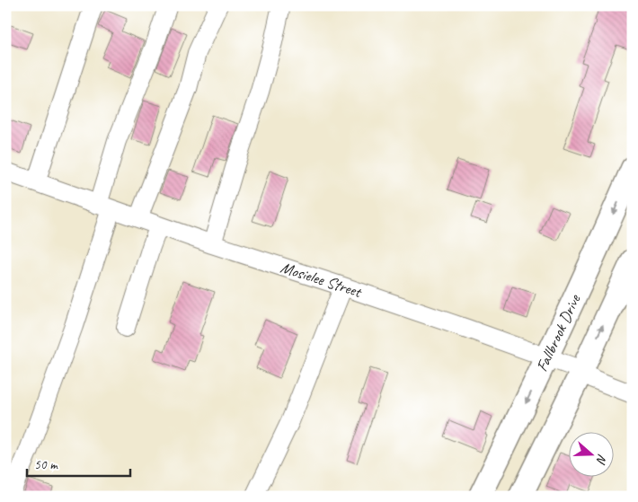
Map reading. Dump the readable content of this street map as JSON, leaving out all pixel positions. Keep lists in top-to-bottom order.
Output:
{
  "streets": {
    "main road": ["Fallbrook Drive"],
    "street": ["Mosielee Street"]
  },
  "crossings": [
    ["Mosielee Street", "Fallbrook Drive"]
  ],
  "scale_bar": "50 m",
  "north": "right"
}
